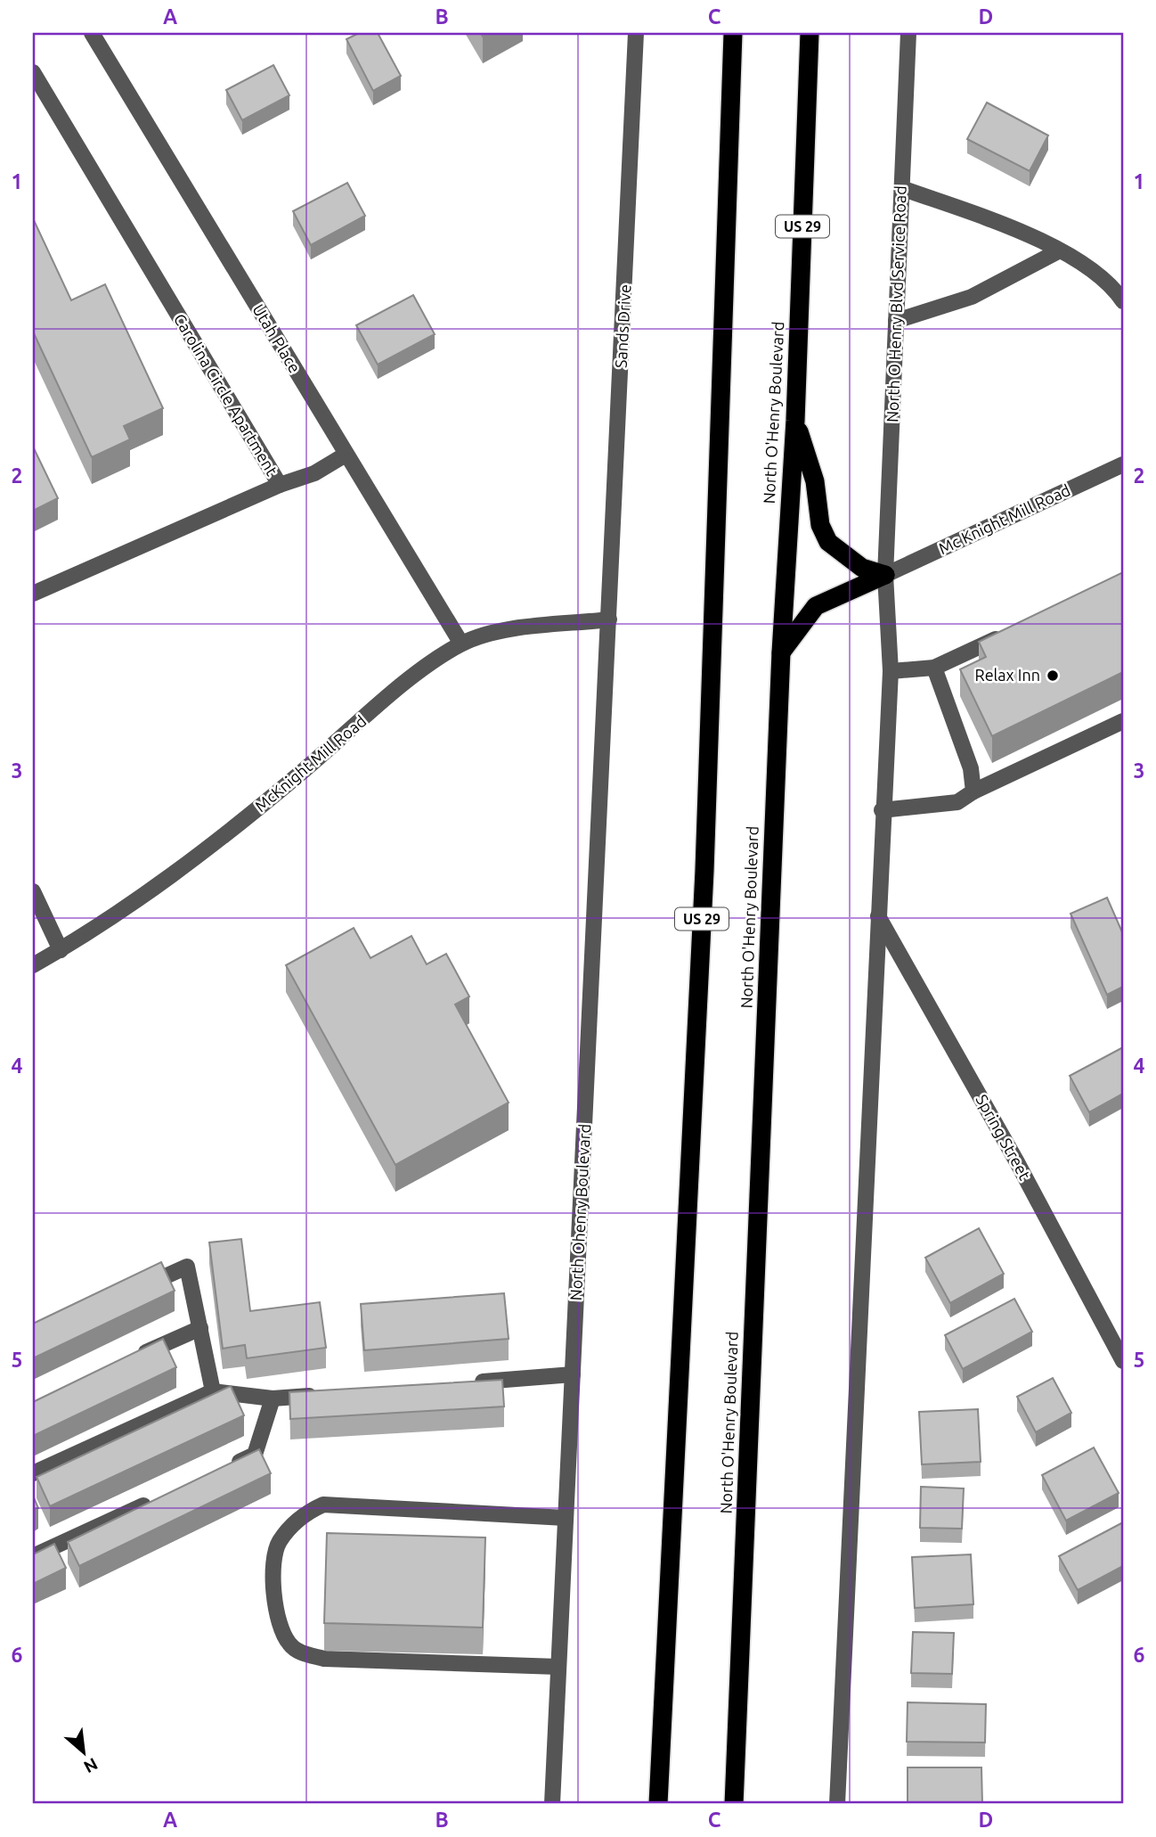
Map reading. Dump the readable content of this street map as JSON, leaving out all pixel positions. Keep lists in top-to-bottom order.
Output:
{
  "streets": {
    "highway": ["US 29", "North O'Henry Boulevard"],
    "street": [
      "North O Henry Blvd Service Road",
      "Sands Drive",
      "Utah Place",
      "Carolina Circle Apartment",
      "Mc Knight Mill Road",
      "McKnight Mill Road",
      "Spring Street",
      "North Ohenry Boulevard"
    ]
  },
  "crossings": [
    ["North O Henry Blvd Service Road", "Mc Knight Mill Road"],
    ["Sands Drive", "McKnight Mill Road"],
    ["Sands Drive", "North Ohenry Boulevard"],
    ["Utah Place", "McKnight Mill Road"],
    ["McKnight Mill Road", "North Ohenry Boulevard"]
  ],
  "places": ["Relax Inn"],
  "north": "bottom right",
  "grid": {
    "columns": [
      "A",
      "B",
      "C",
      "D"
    ],
    "rows": [
      "1",
      "2",
      "3",
      "4",
      "5",
      "6"
    ]
  }
}
